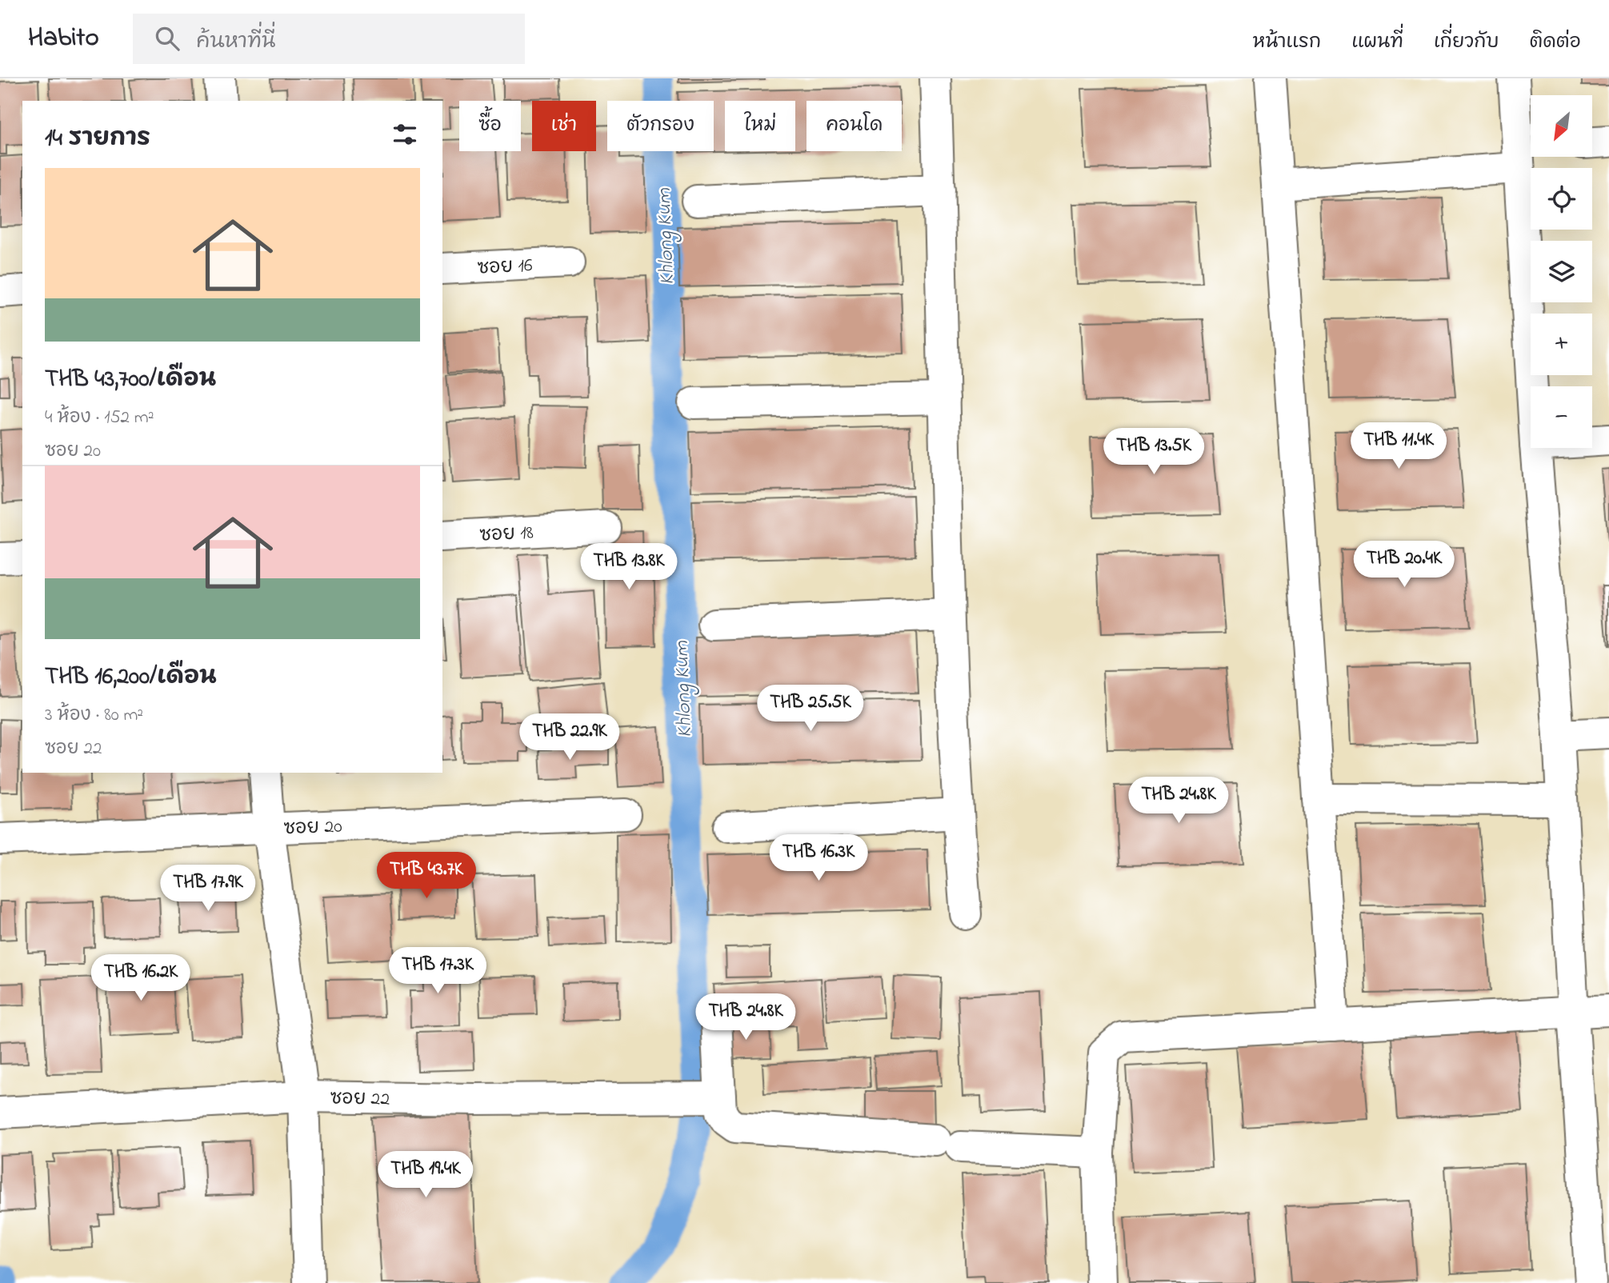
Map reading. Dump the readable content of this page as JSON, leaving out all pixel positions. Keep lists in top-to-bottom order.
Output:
{
  "streets": {
    "street": [
      "ซอย 16",
      "ซอย 18",
      "ซอย 20",
      "ซอย 22"
    ]
  },
  "water": ["Khlong Kum"],
  "north": "bottom left",
  "page": {
    "header": "Habito",
    "search": "ค้นหาที่นี่",
    "nav": [
      "หน้าแรก",
      "แผนที่",
      "เกี่ยวกับ",
      "ติดต่อ"
    ],
    "map_buttons": ["+", "−"],
    "chip": [
      "ซื้อ",
      "เช่า",
      "ตัวกรอง",
      "ใหม่",
      "คอนโด"
    ],
    "heading": "14 รายการ",
    "list": [
      {
        "name": "THB 43,700/เดือน",
        "note": "4 ห้อง · 152 m² · ซอย 20"
      },
      {
        "name": "THB 16,200/เดือน",
        "note": "3 ห้อง · 80 m² · ซอย 22"
      }
    ],
    "price": [
      "THB 11.4K",
      "THB 13.5K",
      "THB 20.4K",
      "THB 13.8K",
      "THB 25.5K",
      "THB 22.9K",
      "THB 24.8K",
      "THB 16.3K",
      "THB 43.7K",
      "THB 17.9K",
      "THB 17.3K",
      "THB 16.2K",
      "THB 24.8K",
      "THB 19.4K"
    ]
  }
}
